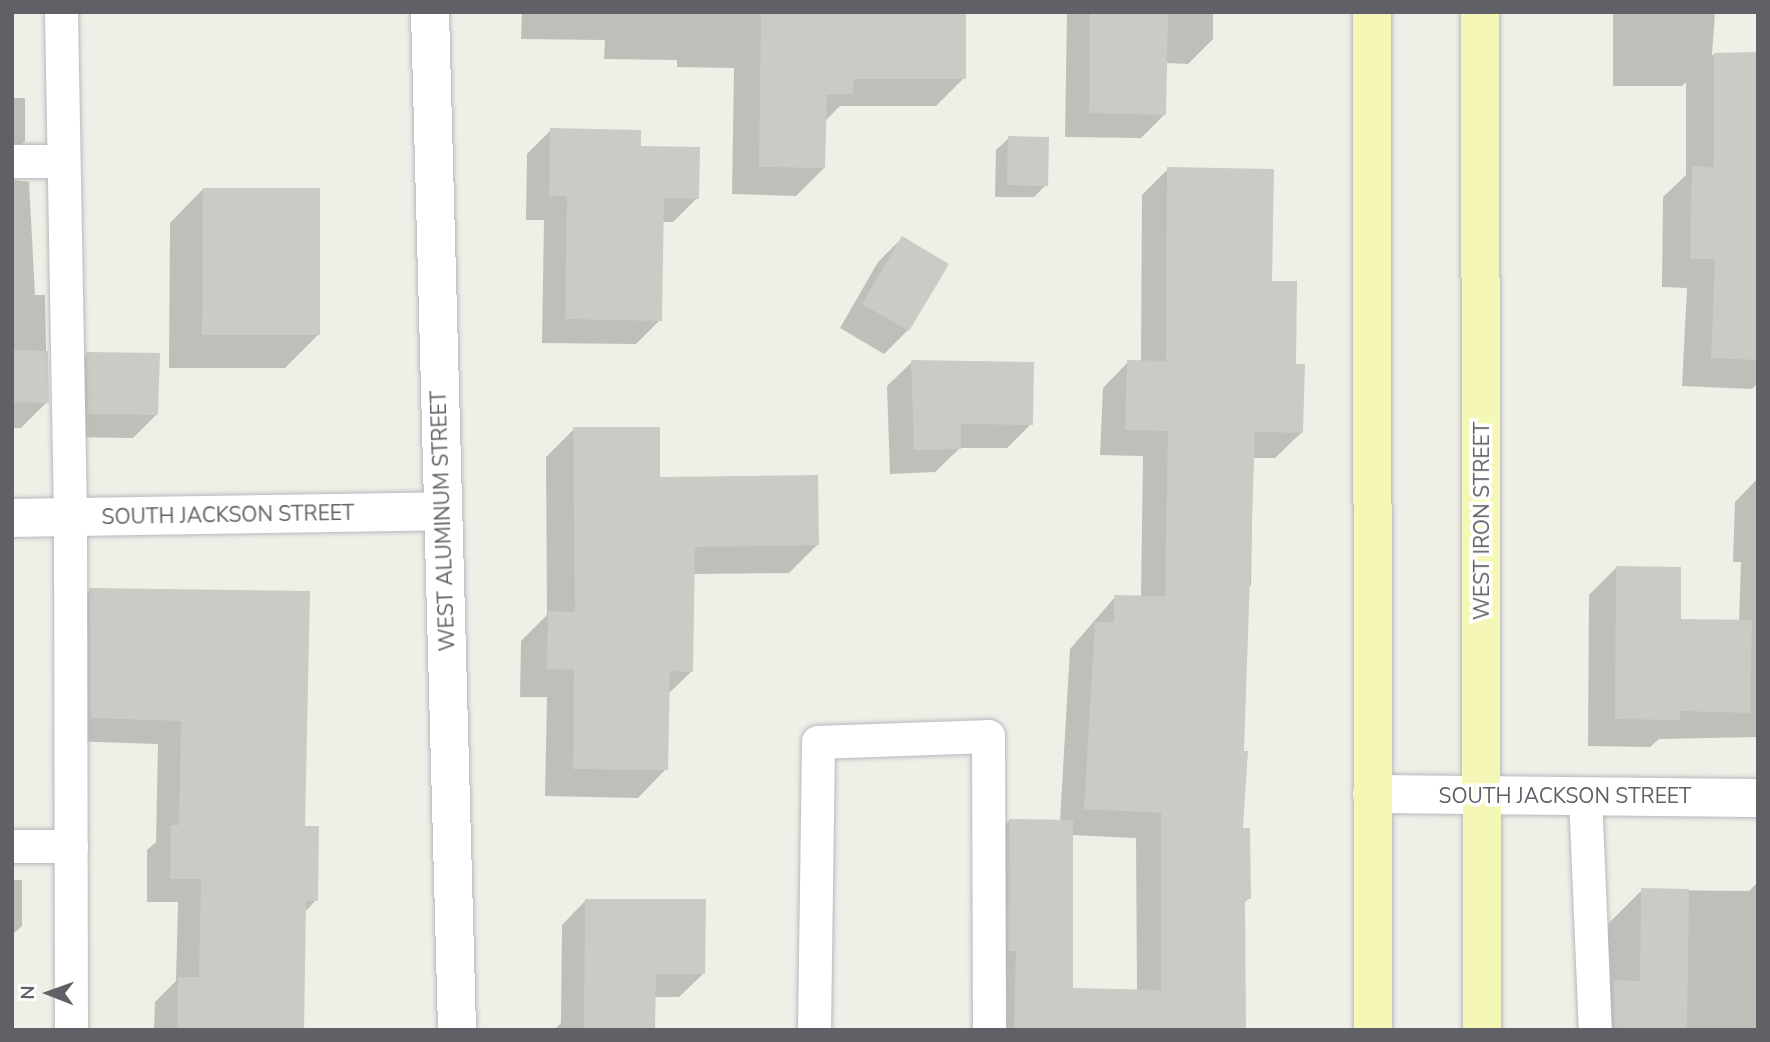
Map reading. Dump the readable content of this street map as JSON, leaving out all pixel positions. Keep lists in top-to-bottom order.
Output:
{
  "streets": {
    "main road": ["WEST IRON STREET"],
    "street": ["SOUTH JACKSON STREET", "WEST ALUMINUM STREET"]
  },
  "crossings": [
    ["SOUTH JACKSON STREET", "WEST ALUMINUM STREET"],
    ["SOUTH JACKSON STREET", "WEST IRON STREET"]
  ],
  "north": "left"
}
